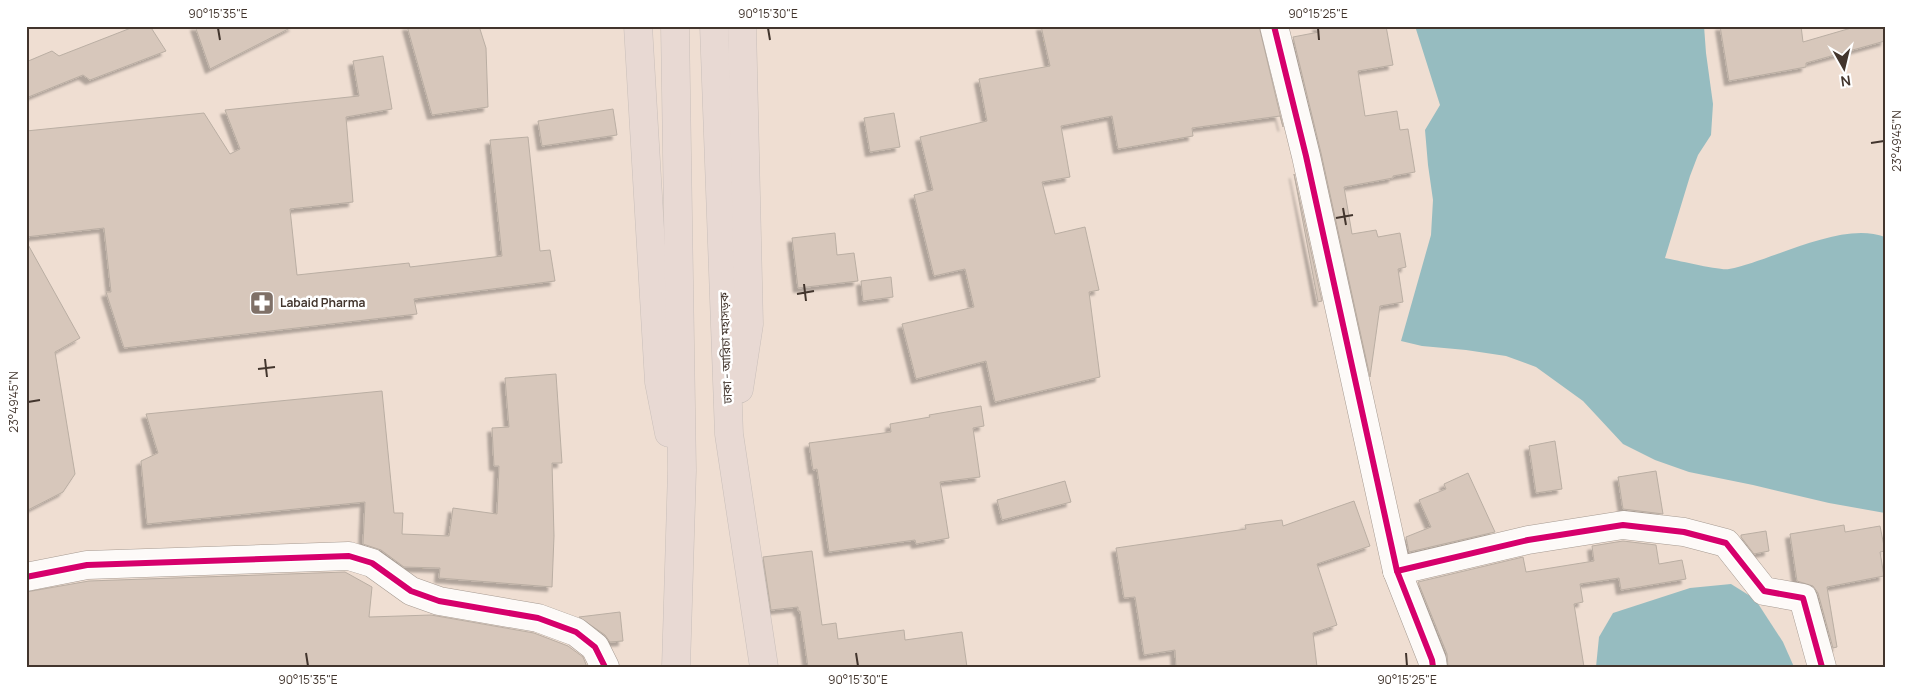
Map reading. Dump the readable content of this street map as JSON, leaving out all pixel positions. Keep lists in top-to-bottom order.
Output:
{
  "streets": {
    "highway": ["ঢাকা - আরিচা মহাসড়ক"]
  },
  "places": {
    "pharmacy": ["Labaid Pharma"]
  },
  "north": "bottom",
  "coordinates": [
    "90°15'35\"E",
    "90°15'30\"E",
    "90°15'25\"E",
    "23°49'45\"N"
  ]
}
